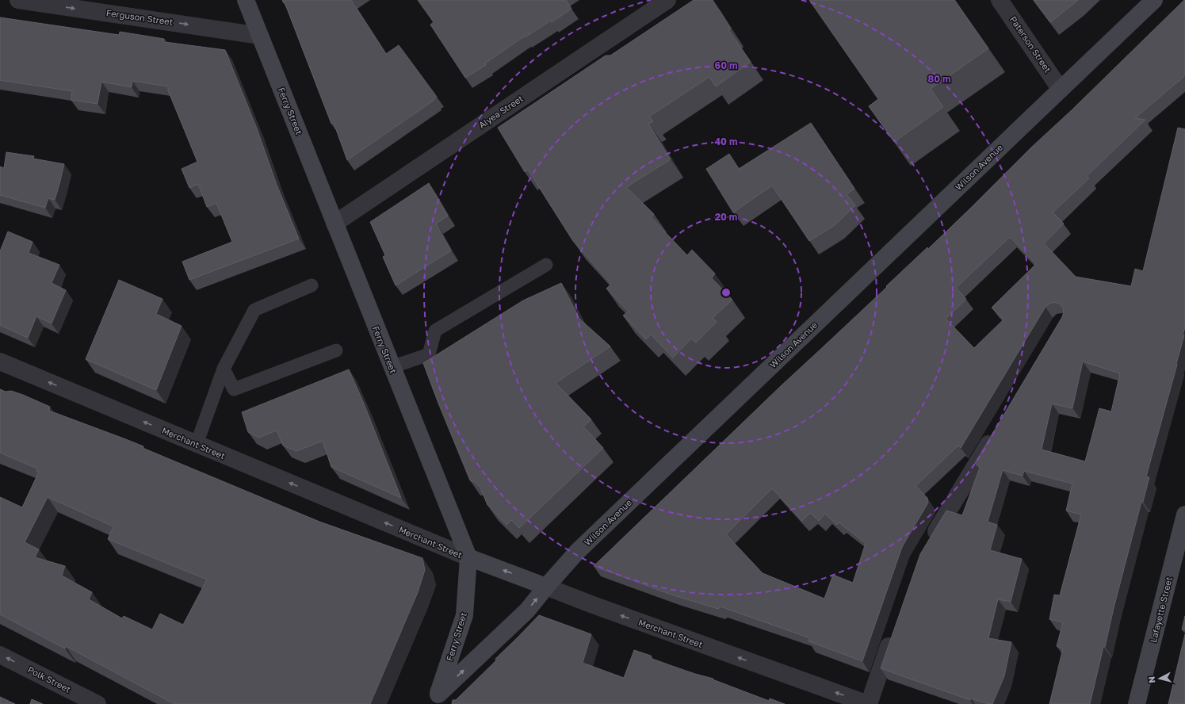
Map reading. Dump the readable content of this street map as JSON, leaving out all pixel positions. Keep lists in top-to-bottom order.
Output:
{
  "streets": {
    "main road": [
      "Ferry Street",
      "Wilson Avenue",
      "Merchant Street",
      "Lafayette Street"
    ],
    "street": [
      "Ferguson Street",
      "Paterson Street",
      "Alyea Street",
      "Polk Street"
    ]
  },
  "crossings": [
    ["Ferguson Street", "Ferry Street"],
    ["Paterson Street", "Wilson Avenue"],
    ["Ferry Street", "Alyea Street"],
    ["Ferry Street", "Wilson Avenue"],
    ["Ferry Street", "Merchant Street"],
    ["Wilson Avenue", "Merchant Street"]
  ],
  "one_way": ["Ferguson Street", "Merchant Street", "Polk Street"],
  "north": "left",
  "rings": [
    "60 m",
    "80 m",
    "40 m",
    "20 m"
  ]
}
